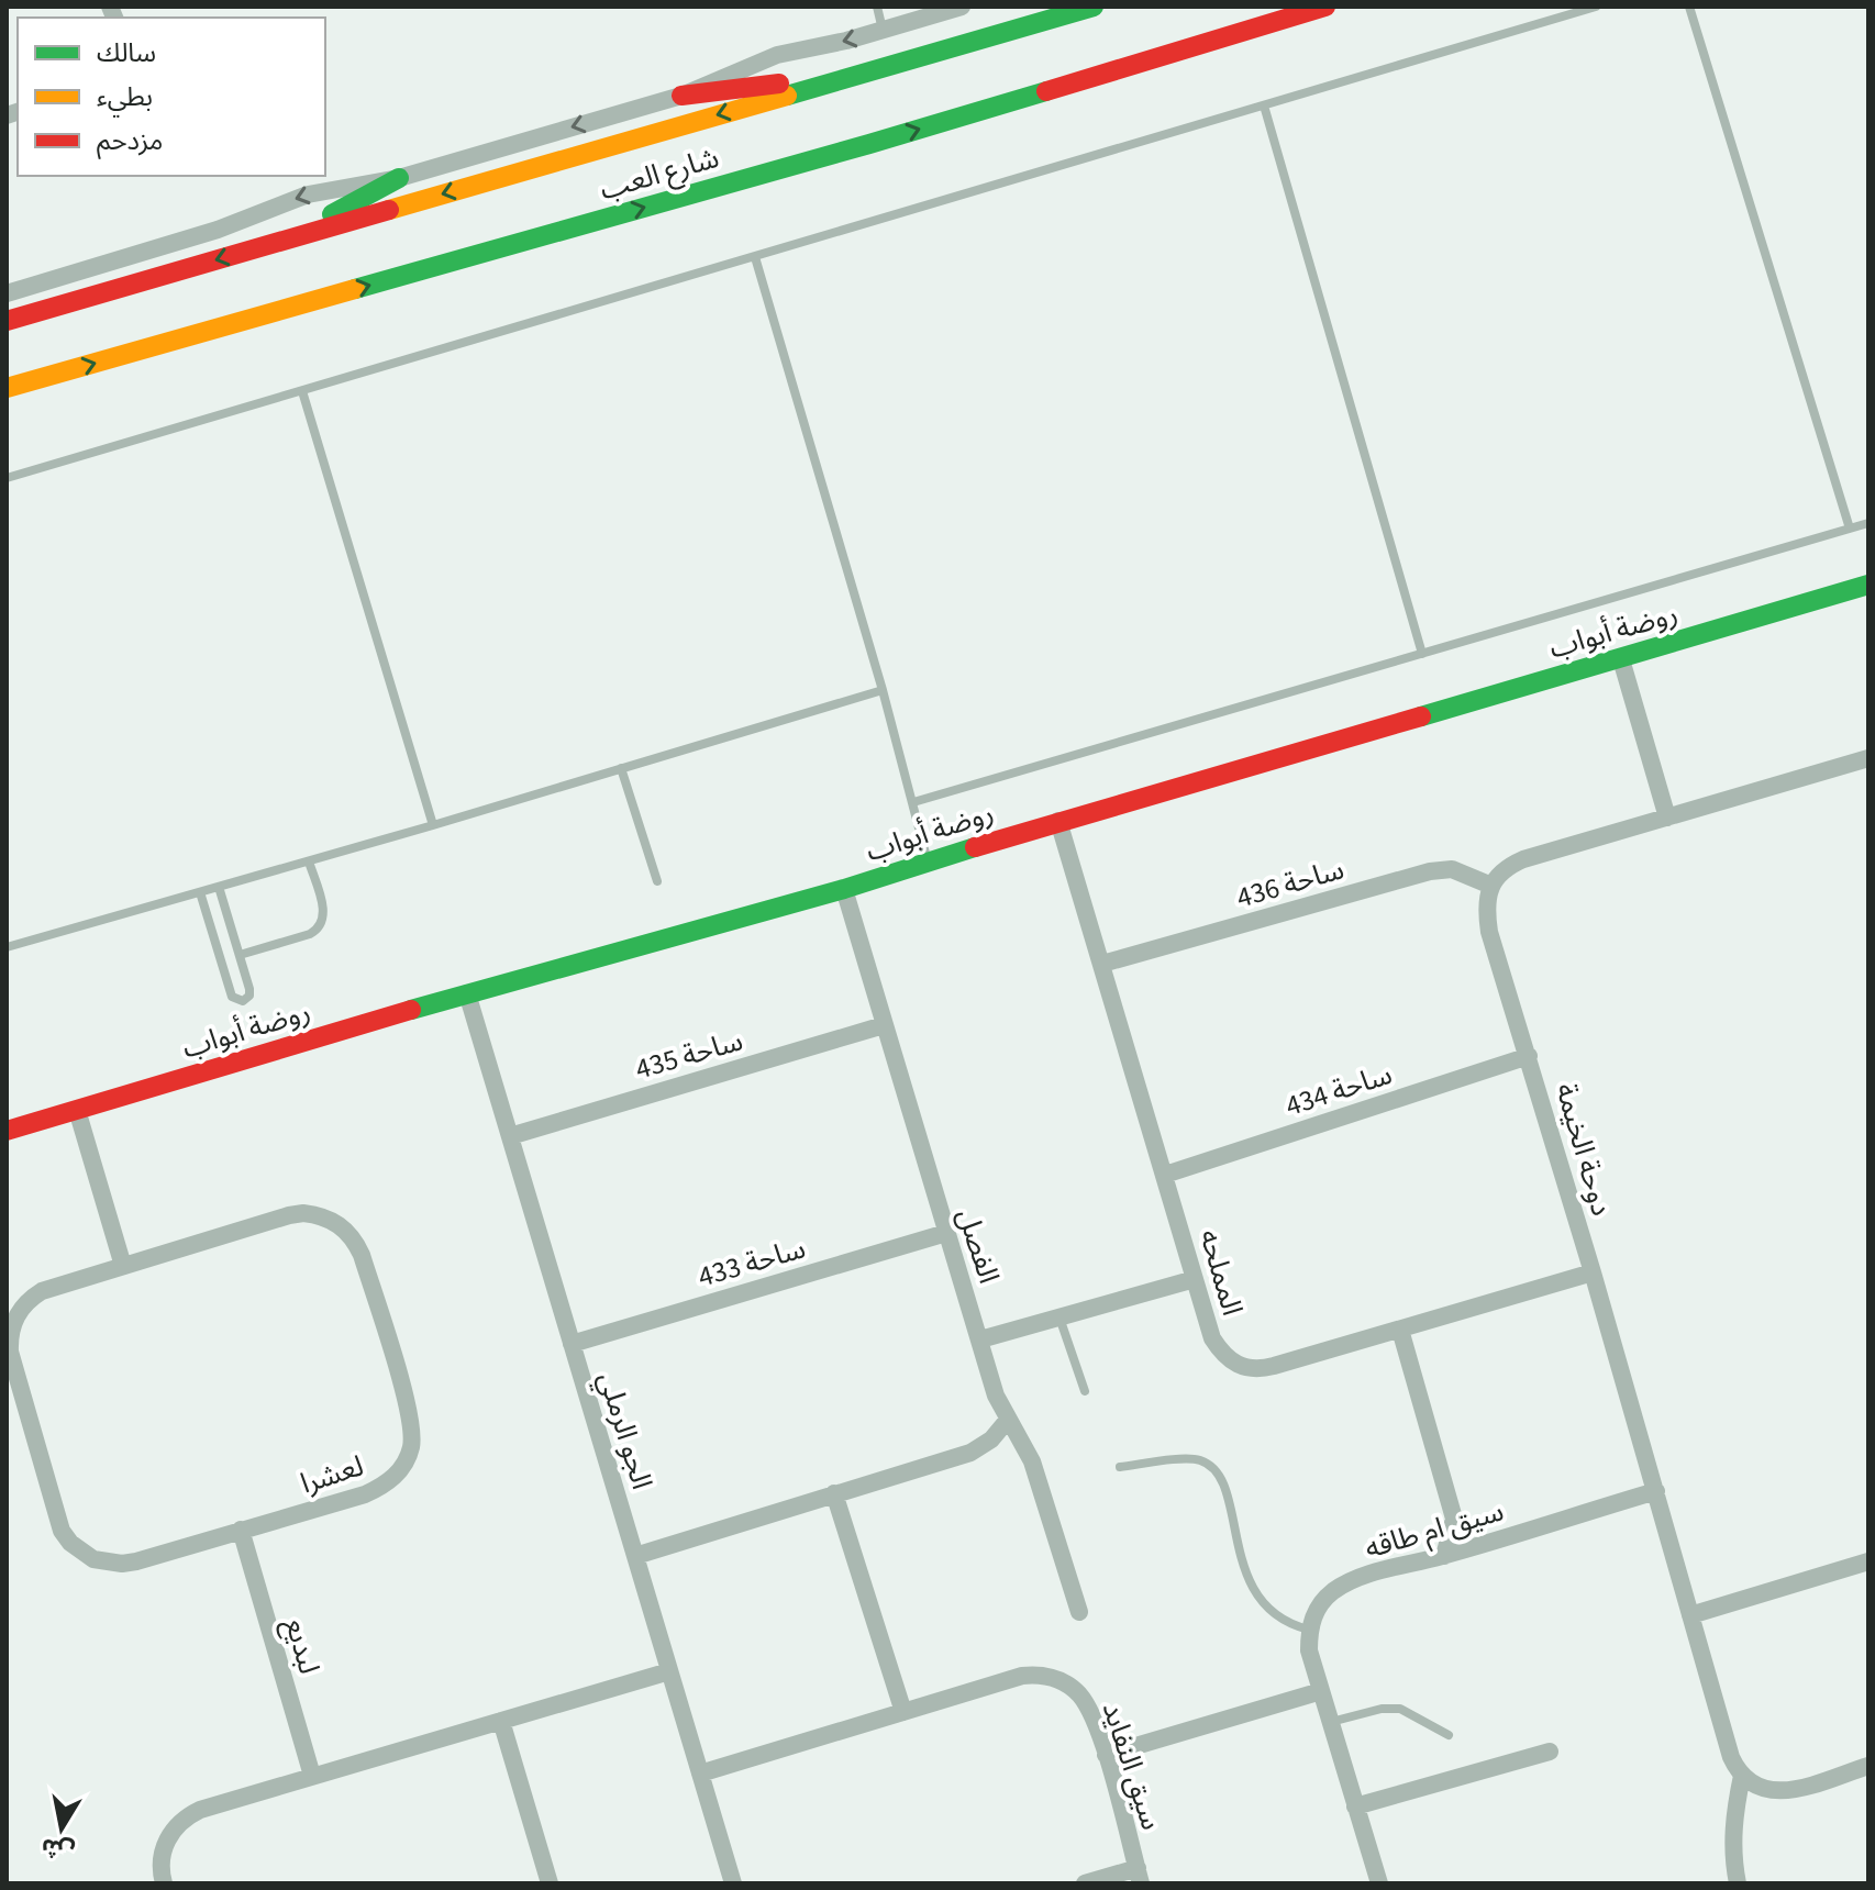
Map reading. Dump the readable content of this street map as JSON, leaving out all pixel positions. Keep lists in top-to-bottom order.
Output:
{
  "streets": {
    "main road": ["شارع العب", "روضة أبواب"],
    "street": [
      "ساحة 436",
      "ساحة 435",
      "ساحة 434",
      "دوحة الخيمة",
      "الفصل",
      "ساحة 433",
      "المملحه",
      "الجو الرملي",
      "لعشرا",
      "سيق ام طاقه",
      "لبديع",
      "سيق النفايد"
    ]
  },
  "crossings": [
    ["روضة أبواب", "الفصل"],
    ["روضة أبواب", "المملحه"],
    ["روضة أبواب", "الجو الرملي"],
    ["ساحة 436", "دوحة الخيمة"],
    ["ساحة 436", "المملحه"],
    ["ساحة 435", "الفصل"],
    ["ساحة 435", "الجو الرملي"],
    ["ساحة 434", "دوحة الخيمة"],
    ["ساحة 434", "المملحه"],
    ["دوحة الخيمة", "المملحه"],
    ["دوحة الخيمة", "سيق ام طاقه"],
    ["الفصل", "ساحة 433"],
    ["ساحة 433", "الجو الرملي"],
    ["الجو الرملي", "سيق النفايد"],
    ["لعشرا", "لبديع"]
  ],
  "legend": ["سالك", "بطيء", "مزدحم"],
  "north": "bottom"
}
